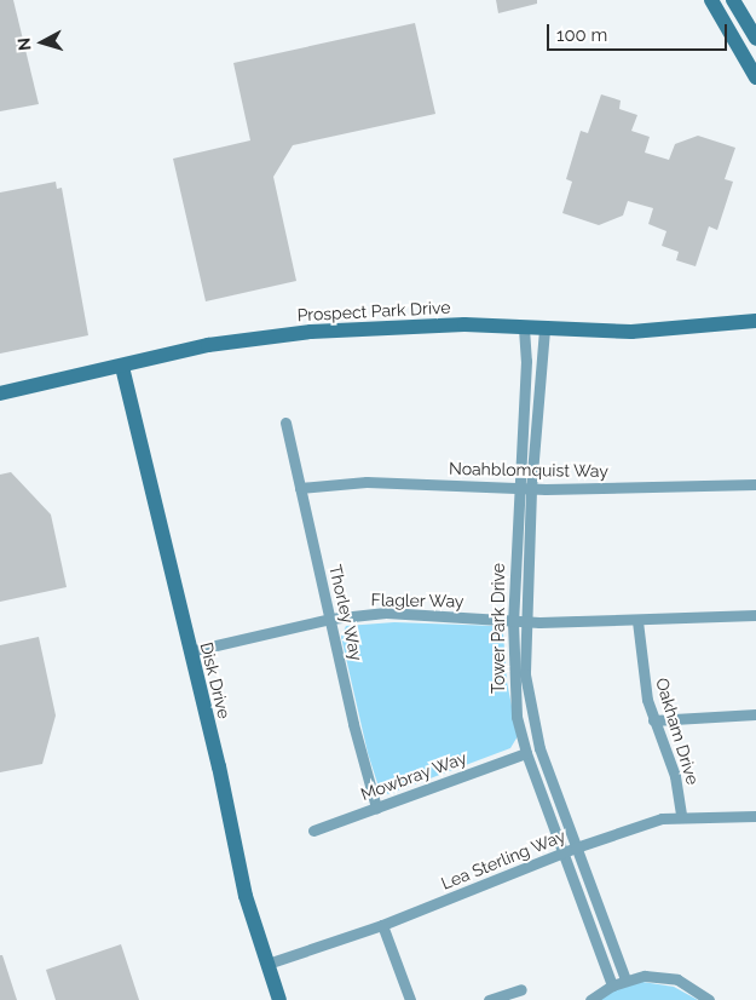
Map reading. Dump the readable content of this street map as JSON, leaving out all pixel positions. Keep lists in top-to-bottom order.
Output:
{
  "streets": {
    "street": [
      "Prospect Park Drive",
      "Noahblomquist Way",
      "Flagler Way",
      "Thorley Way",
      "Tower Park Drive",
      "Disk Drive",
      "Oakham Drive",
      "Mowbray Way",
      "Lea Sterling Way"
    ]
  },
  "crossings": [
    ["Prospect Park Drive", "Tower Park Drive"],
    ["Prospect Park Drive", "Disk Drive"],
    ["Noahblomquist Way", "Thorley Way"],
    ["Noahblomquist Way", "Tower Park Drive"],
    ["Flagler Way", "Thorley Way"],
    ["Flagler Way", "Tower Park Drive"],
    ["Flagler Way", "Disk Drive"],
    ["Flagler Way", "Oakham Drive"],
    ["Thorley Way", "Mowbray Way"],
    ["Tower Park Drive", "Mowbray Way"],
    ["Tower Park Drive", "Lea Sterling Way"],
    ["Disk Drive", "Lea Sterling Way"],
    ["Oakham Drive", "Lea Sterling Way"]
  ],
  "scale_bar": "100 m",
  "north": "left"
}
